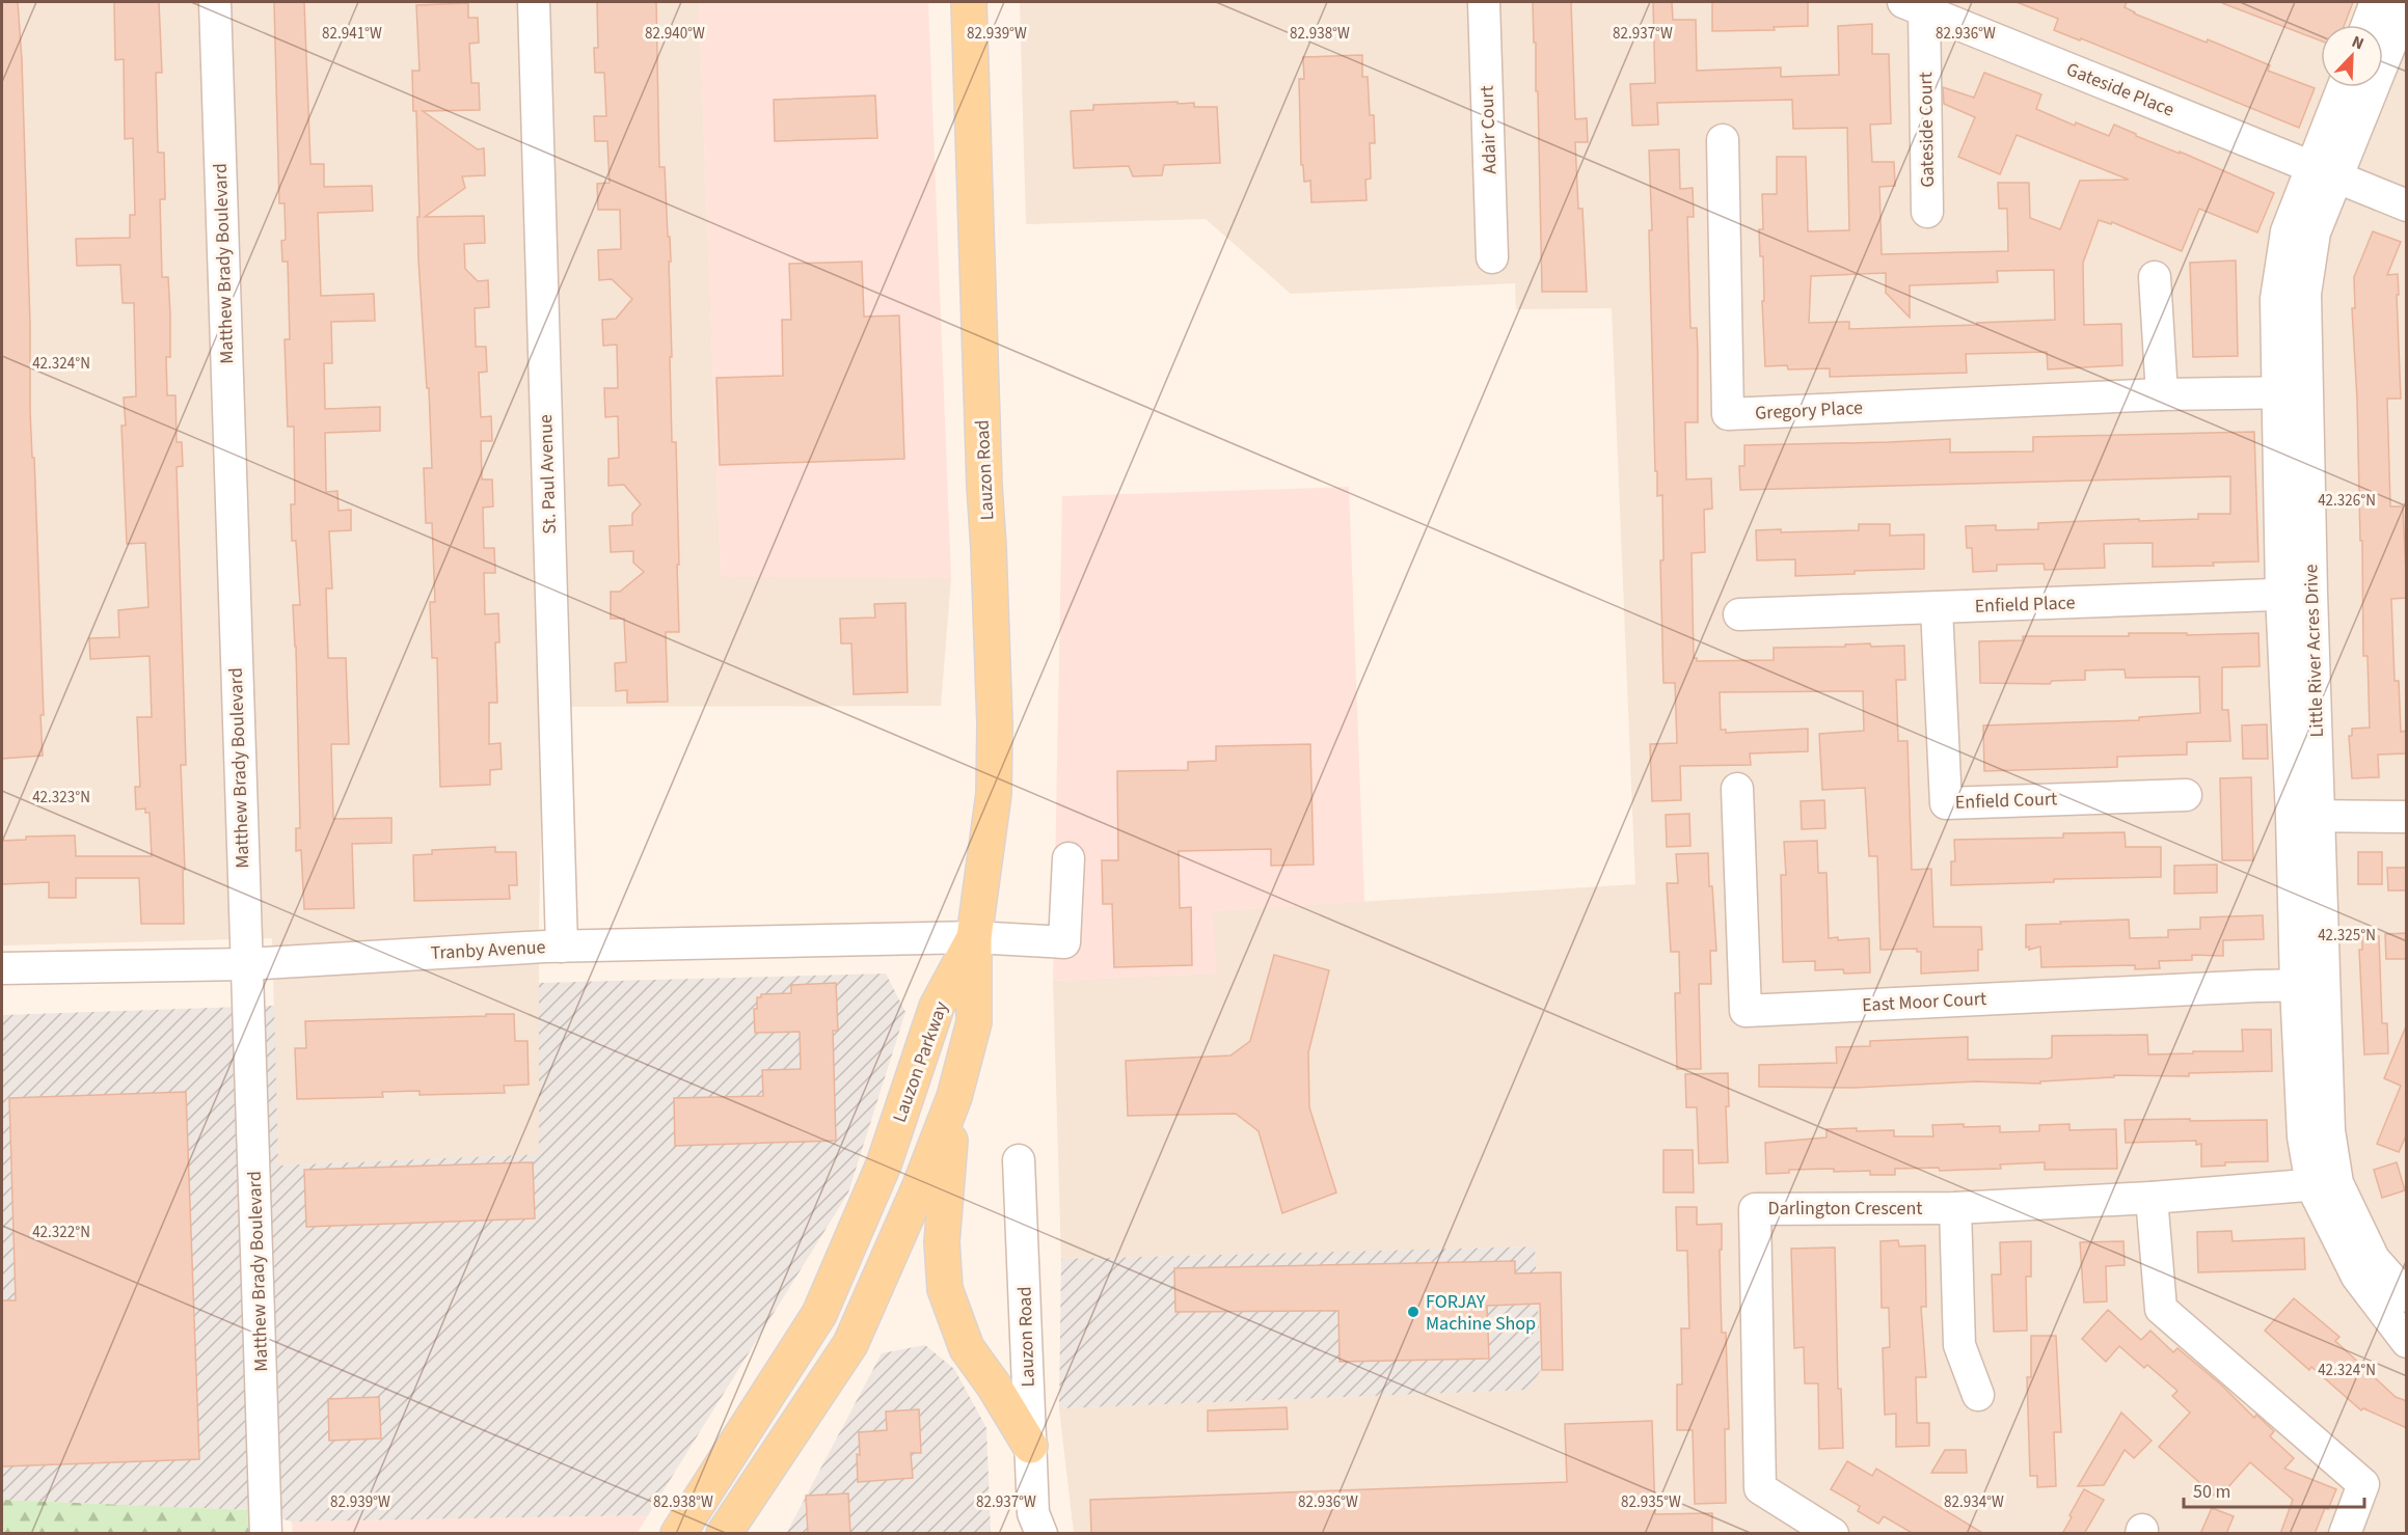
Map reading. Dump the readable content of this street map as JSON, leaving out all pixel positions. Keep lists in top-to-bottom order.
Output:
{
  "streets": {
    "main road": ["Lauzon Road", "Lauzon Parkway"],
    "street": [
      "Gateside Place",
      "Adair Court",
      "Gateside Court",
      "Matthew Brady Boulevard",
      "Gregory Place",
      "St. Paul Avenue",
      "Enfield Place",
      "Little River Acres Drive",
      "Enfield Court",
      "Tranby Avenue",
      "East Moor Court",
      "Darlington Crescent"
    ]
  },
  "crossings": [
    ["Gateside Place", "Gateside Court"],
    ["Gateside Place", "Little River Acres Drive"],
    ["Matthew Brady Boulevard", "Tranby Avenue"],
    ["Gregory Place", "Little River Acres Drive"],
    ["Lauzon Road", "Tranby Avenue"],
    ["Lauzon Road", "Lauzon Parkway"],
    ["St. Paul Avenue", "Tranby Avenue"],
    ["Enfield Place", "Little River Acres Drive"],
    ["Enfield Place", "Enfield Court"],
    ["Little River Acres Drive", "East Moor Court"],
    ["Little River Acres Drive", "Darlington Crescent"],
    ["Tranby Avenue", "Lauzon Parkway"]
  ],
  "places": ["FORJAY Machine Shop"],
  "scale_bar": "50 m",
  "north": "top right",
  "coordinates": [
    "82.941°W",
    "82.940°W",
    "82.939°W",
    "82.938°W",
    "82.937°W",
    "82.936°W",
    "42.324°N",
    "42.326°N",
    "42.323°N",
    "42.325°N",
    "42.322°N",
    "82.935°W",
    "82.934°W"
  ]
}
